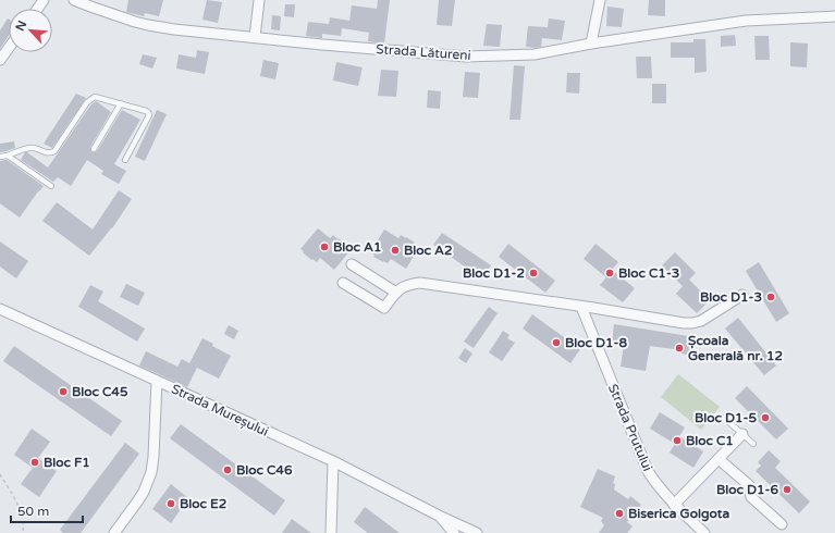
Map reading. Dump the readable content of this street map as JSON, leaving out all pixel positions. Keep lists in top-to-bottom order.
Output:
{
  "streets": {
    "street": ["Strada Lătureni", "Strada Mureșului", "Strada Prutului"]
  },
  "places": [
    "Bloc A1",
    "Bloc A2",
    "Bloc D1-2",
    "Bloc C1-3",
    "Bloc D1-3",
    "Bloc D1-8",
    "Școala Generală nr. 12",
    "Bloc C45",
    "Bloc D1-5",
    "Bloc C1",
    "Bloc F1",
    "Bloc C46",
    "Bloc D1-6",
    "Bloc E2",
    "Biserica Golgota"
  ],
  "scale_bar": "50 m",
  "north": "top left"
}
